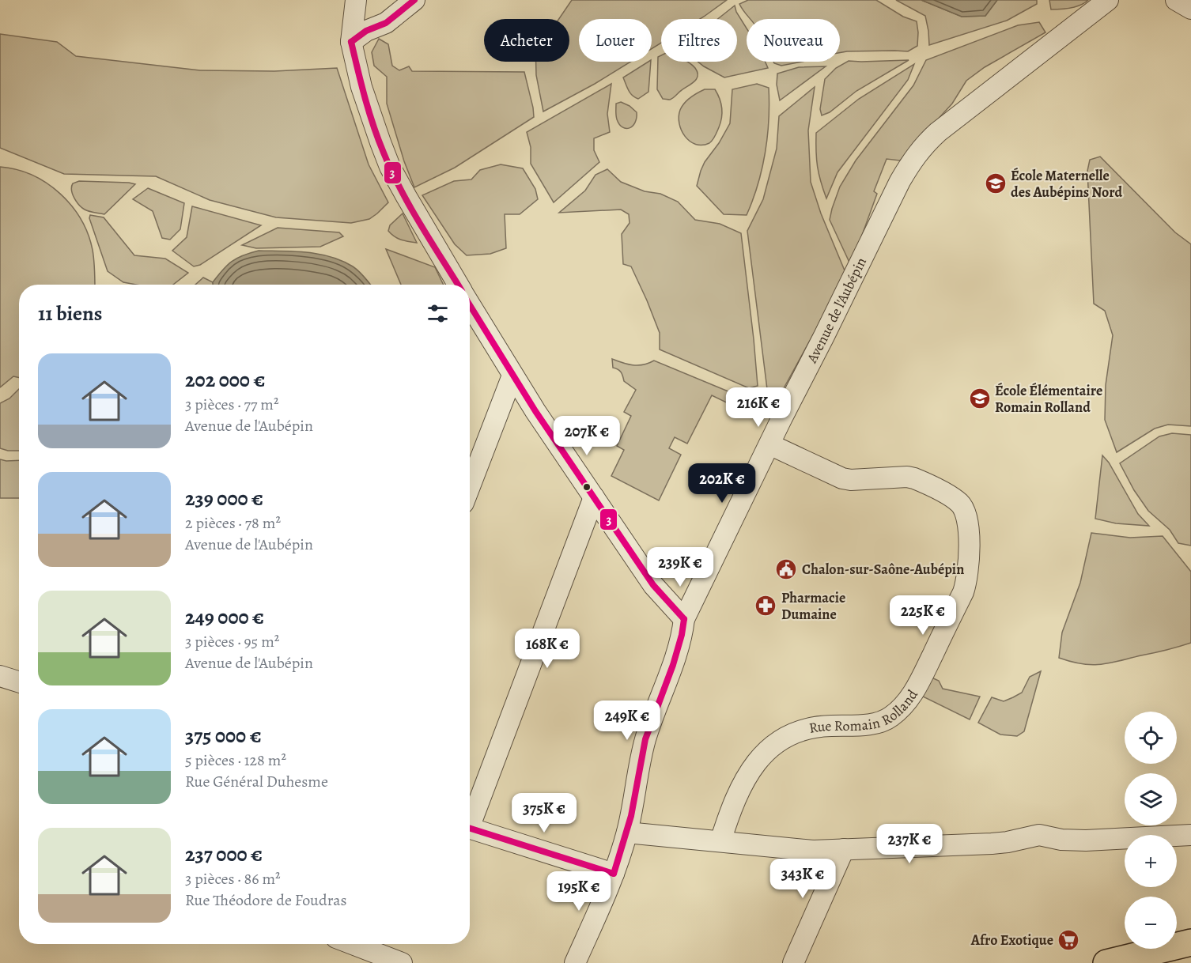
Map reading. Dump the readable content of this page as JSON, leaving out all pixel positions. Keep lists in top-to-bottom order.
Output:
{
  "streets": {
    "street": ["Avenue de l'Aubépin", "Rue Romain Rolland"]
  },
  "crossings": [
    ["Avenue de l'Aubépin", "Rue Romain Rolland"]
  ],
  "places": {
    "school or university": ["École Maternelle des Aubépins Nord", "École Élémentaire Romain Rolland"],
    "public building": ["Chalon-sur-Saône-Aubépin"],
    "pharmacy": ["Pharmacie Dumaine"],
    "supermarket": ["Afro Exotique"]
  },
  "lines": ["transit line 3"],
  "page": {
    "chip": [
      "Acheter",
      "Louer",
      "Filtres",
      "Nouveau"
    ],
    "heading": "11 biens",
    "list": [
      {
        "name": "202 000 €",
        "note": "3 pièces · 77 m² · Avenue de l'Aubépin"
      },
      {
        "name": "239 000 €",
        "note": "2 pièces · 78 m² · Avenue de l'Aubépin"
      },
      {
        "name": "249 000 €",
        "note": "3 pièces · 95 m² · Avenue de l'Aubépin"
      },
      {
        "name": "375 000 €",
        "note": "5 pièces · 128 m² · Rue Général Duhesme"
      },
      {
        "name": "237 000 €",
        "note": "3 pièces · 86 m² · Rue Théodore de Foudras"
      }
    ],
    "price": [
      "216K €",
      "207K €",
      "202K €",
      "239K €",
      "225K €",
      "168K €",
      "249K €",
      "375K €",
      "237K €",
      "343K €",
      "195K €"
    ],
    "map_buttons": ["+", "−"]
  }
}
